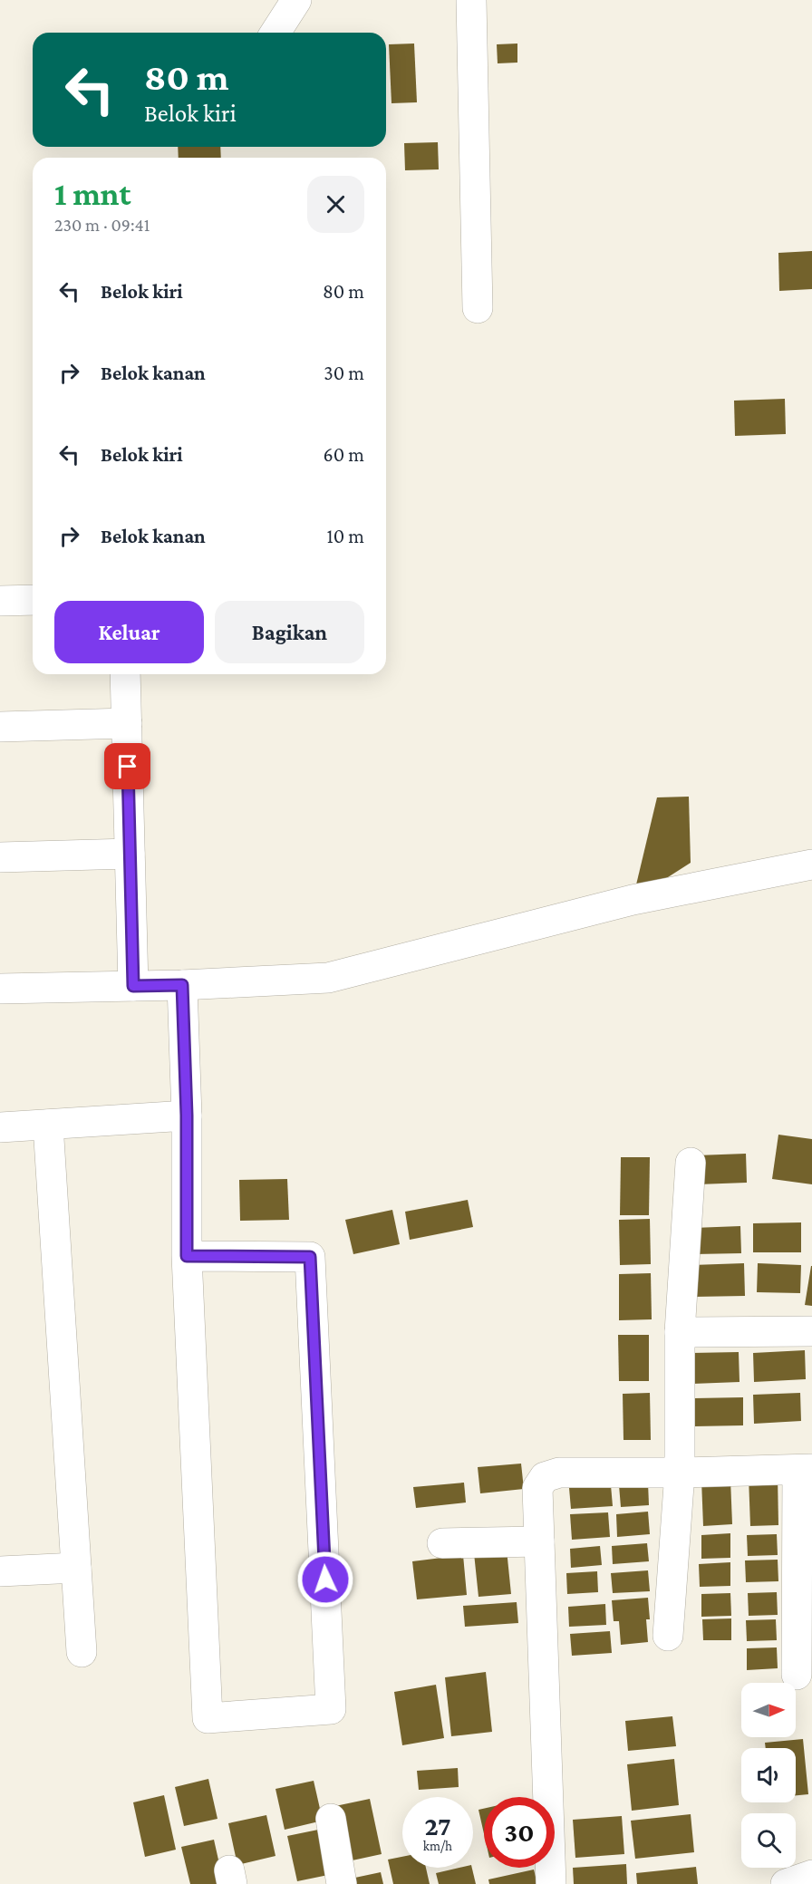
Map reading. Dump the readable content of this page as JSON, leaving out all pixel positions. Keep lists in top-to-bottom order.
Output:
{
  "north": "right",
  "page": {
    "turn": ["80 m", "Belok kiri"],
    "heading": ["1 mnt", "230 m · 09:41"],
    "list": [
      {
        "name": "Belok kiri",
        "value": "80 m"
      },
      {
        "name": "Belok kanan",
        "value": "30 m"
      },
      {
        "name": "Belok kiri",
        "value": "60 m"
      },
      {
        "name": "Belok kanan",
        "value": "10 m"
      }
    ],
    "buttons": ["Keluar", "Bagikan"],
    "speed": "27 km/h",
    "limit": "30"
  }
}
